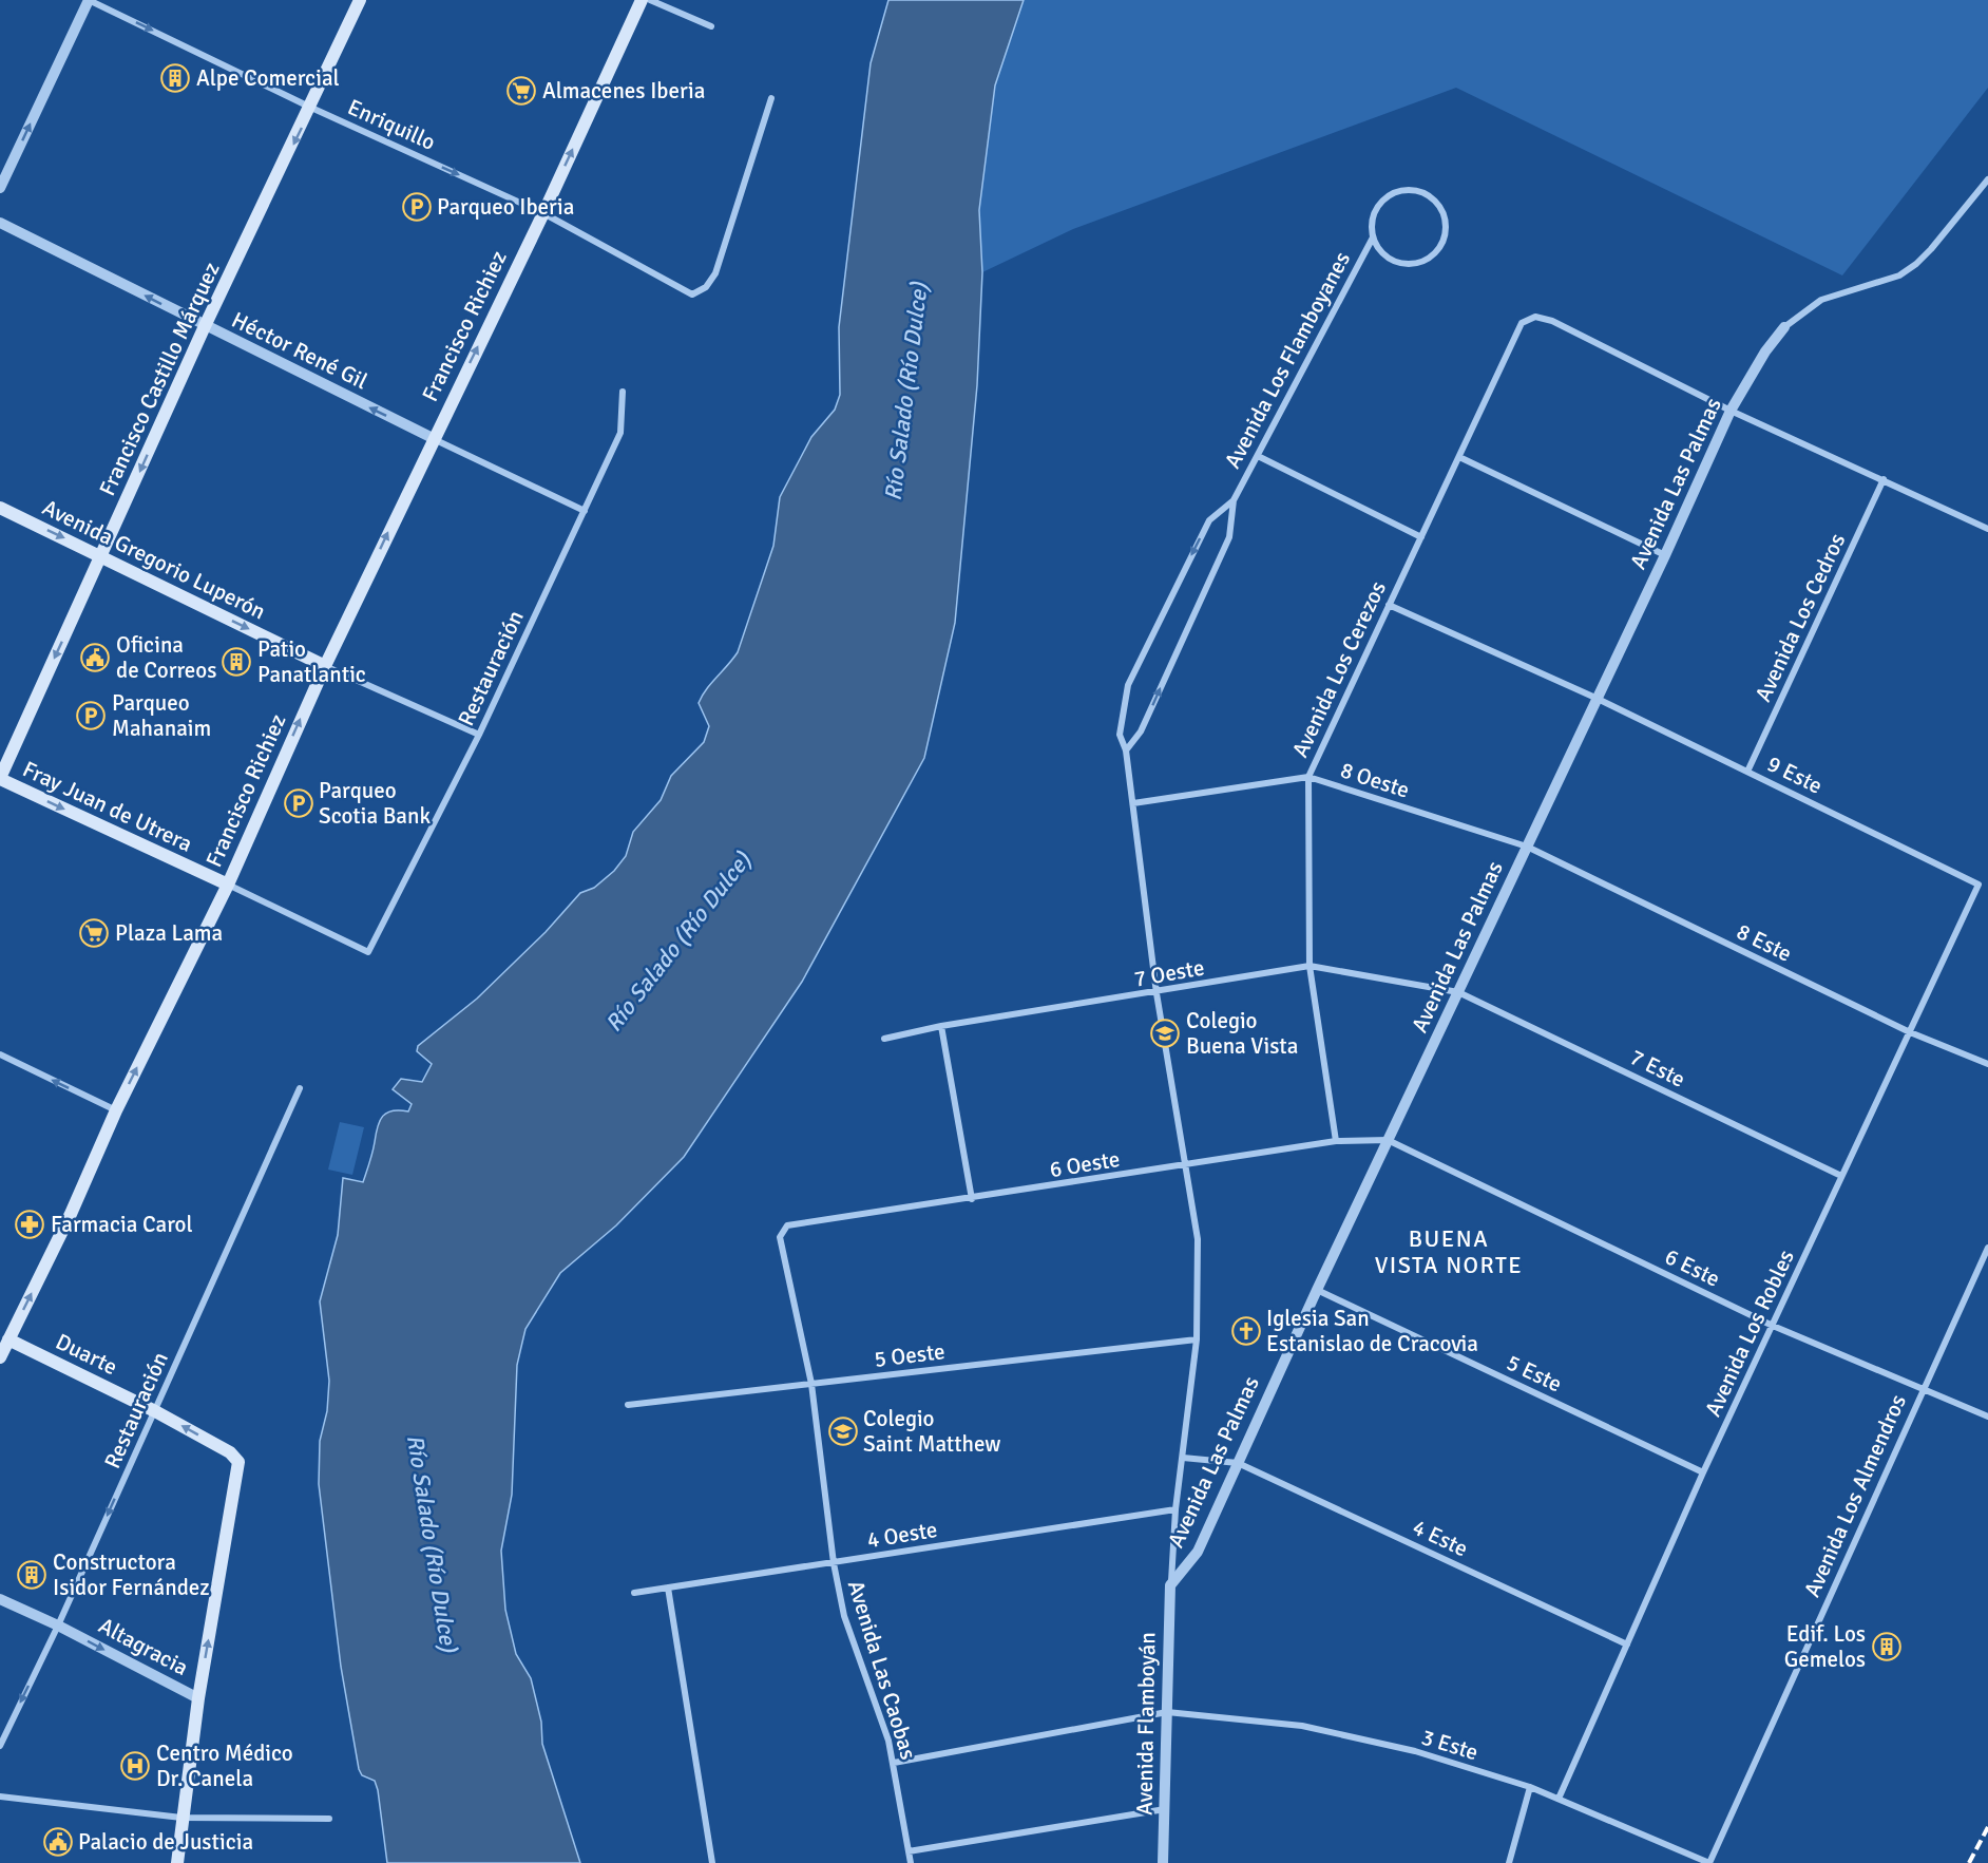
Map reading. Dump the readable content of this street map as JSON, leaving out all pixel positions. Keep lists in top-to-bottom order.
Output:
{
  "streets": {
    "main road": [
      "Francisco Richiez",
      "Francisco Castillo Márquez",
      "Avenida Gregorio Luperón",
      "Fray Juan de Utrera",
      "Duarte"
    ],
    "street": [
      "Enriquillo",
      "Héctor René Gil",
      "Avenida Los Flamboyanes",
      "Avenida Las Palmas",
      "Avenida Los Cedros",
      "Restauración",
      "Avenida Los Cerezos",
      "9 Este",
      "8 Oeste",
      "8 Este",
      "7 Oeste",
      "7 Este",
      "6 Oeste",
      "6 Este",
      "Avenida Los Robles",
      "5 Oeste",
      "5 Este",
      "Avenida Los Almendros",
      "4 Oeste",
      "4 Este",
      "Altagracia",
      "Avenida Las Caobas",
      "Avenida Flamboyán",
      "3 Este"
    ]
  },
  "crossings": [
    ["Enriquillo", "Francisco Richiez"],
    ["Enriquillo", "Francisco Castillo Márquez"],
    ["Francisco Richiez", "Héctor René Gil"],
    ["Francisco Richiez", "Avenida Gregorio Luperón"],
    ["Francisco Richiez", "Fray Juan de Utrera"],
    ["Francisco Richiez", "Duarte"],
    ["Héctor René Gil", "Francisco Castillo Márquez"],
    ["Héctor René Gil", "Restauración"],
    ["Avenida Los Flamboyanes", "Avenida Las Palmas"],
    ["Avenida Los Flamboyanes", "8 Oeste"],
    ["Avenida Los Flamboyanes", "7 Oeste"],
    ["Avenida Los Flamboyanes", "6 Oeste"],
    ["Avenida Los Flamboyanes", "5 Oeste"],
    ["Avenida Los Flamboyanes", "4 Oeste"],
    ["Avenida Los Flamboyanes", "4 Este"],
    ["Avenida Los Flamboyanes", "Avenida Flamboyán"],
    ["Francisco Castillo Márquez", "Avenida Gregorio Luperón"],
    ["Francisco Castillo Márquez", "Fray Juan de Utrera"],
    ["Avenida Las Palmas", "Avenida Los Cerezos"],
    ["Avenida Las Palmas", "9 Este"],
    ["Avenida Las Palmas", "8 Oeste"],
    ["Avenida Las Palmas", "8 Este"],
    ["Avenida Las Palmas", "7 Oeste"],
    ["Avenida Las Palmas", "7 Este"],
    ["Avenida Las Palmas", "6 Oeste"],
    ["Avenida Las Palmas", "6 Este"],
    ["Avenida Las Palmas", "5 Este"],
    ["Avenida Las Palmas", "4 Este"],
    ["Avenida Las Palmas", "Avenida Flamboyán"],
    ["Avenida Los Cedros", "9 Este"],
    ["Restauración", "Fray Juan de Utrera"],
    ["Restauración", "Duarte"],
    ["Restauración", "Altagracia"],
    ["Avenida Los Cerezos", "9 Este"],
    ["Avenida Los Cerezos", "8 Oeste"],
    ["Avenida Los Cerezos", "7 Oeste"],
    ["Avenida Los Cerezos", "6 Oeste"],
    ["9 Este", "Avenida Los Robles"],
    ["8 Oeste", "8 Este"],
    ["8 Este", "Avenida Los Robles"],
    ["7 Oeste", "7 Este"],
    ["7 Este", "Avenida Los Robles"],
    ["6 Oeste", "6 Este"],
    ["6 Oeste", "Avenida Las Caobas"],
    ["6 Este", "Avenida Los Robles"],
    ["6 Este", "Avenida Los Almendros"],
    ["Avenida Los Robles", "5 Este"],
    ["Avenida Los Robles", "4 Este"],
    ["Avenida Los Robles", "3 Este"],
    ["Duarte", "Altagracia"],
    ["5 Oeste", "Avenida Las Caobas"],
    ["Avenida Los Almendros", "3 Este"],
    ["4 Oeste", "Avenida Las Caobas"],
    ["Avenida Las Caobas", "3 Este"],
    ["Avenida Flamboyán", "3 Este"]
  ],
  "one_way": [
    "Enriquillo",
    "Francisco Richiez",
    "Héctor René Gil",
    "Francisco Castillo Márquez",
    "Avenida Gregorio Luperón",
    "Fray Juan de Utrera",
    "Duarte",
    "Altagracia"
  ],
  "districts": ["BUENA VISTA NORTE"],
  "water": ["Río Salado (Río Dulce)"],
  "places": {
    "building": [
      "Alpe Comercial",
      "Patio Panatlantic",
      "Constructora Isidor Fernández",
      "Edif. Los Gemelos"
    ],
    "supermarket": ["Almacenes Iberia", "Plaza Lama"],
    "parking": ["Parqueo Iberia", "Parqueo Mahanaim", "Parqueo Scotia Bank"],
    "public building": ["Oficina de Correos", "Palacio de Justicia"],
    "school or university": ["Colegio Buena Vista", "Colegio Saint Matthew"],
    "pharmacy": ["Farmacia Carol"],
    "church": ["Iglesia San Estanislao de Cracovia"],
    "hospital": ["Centro Médico Dr. Canela"]
  }
}
